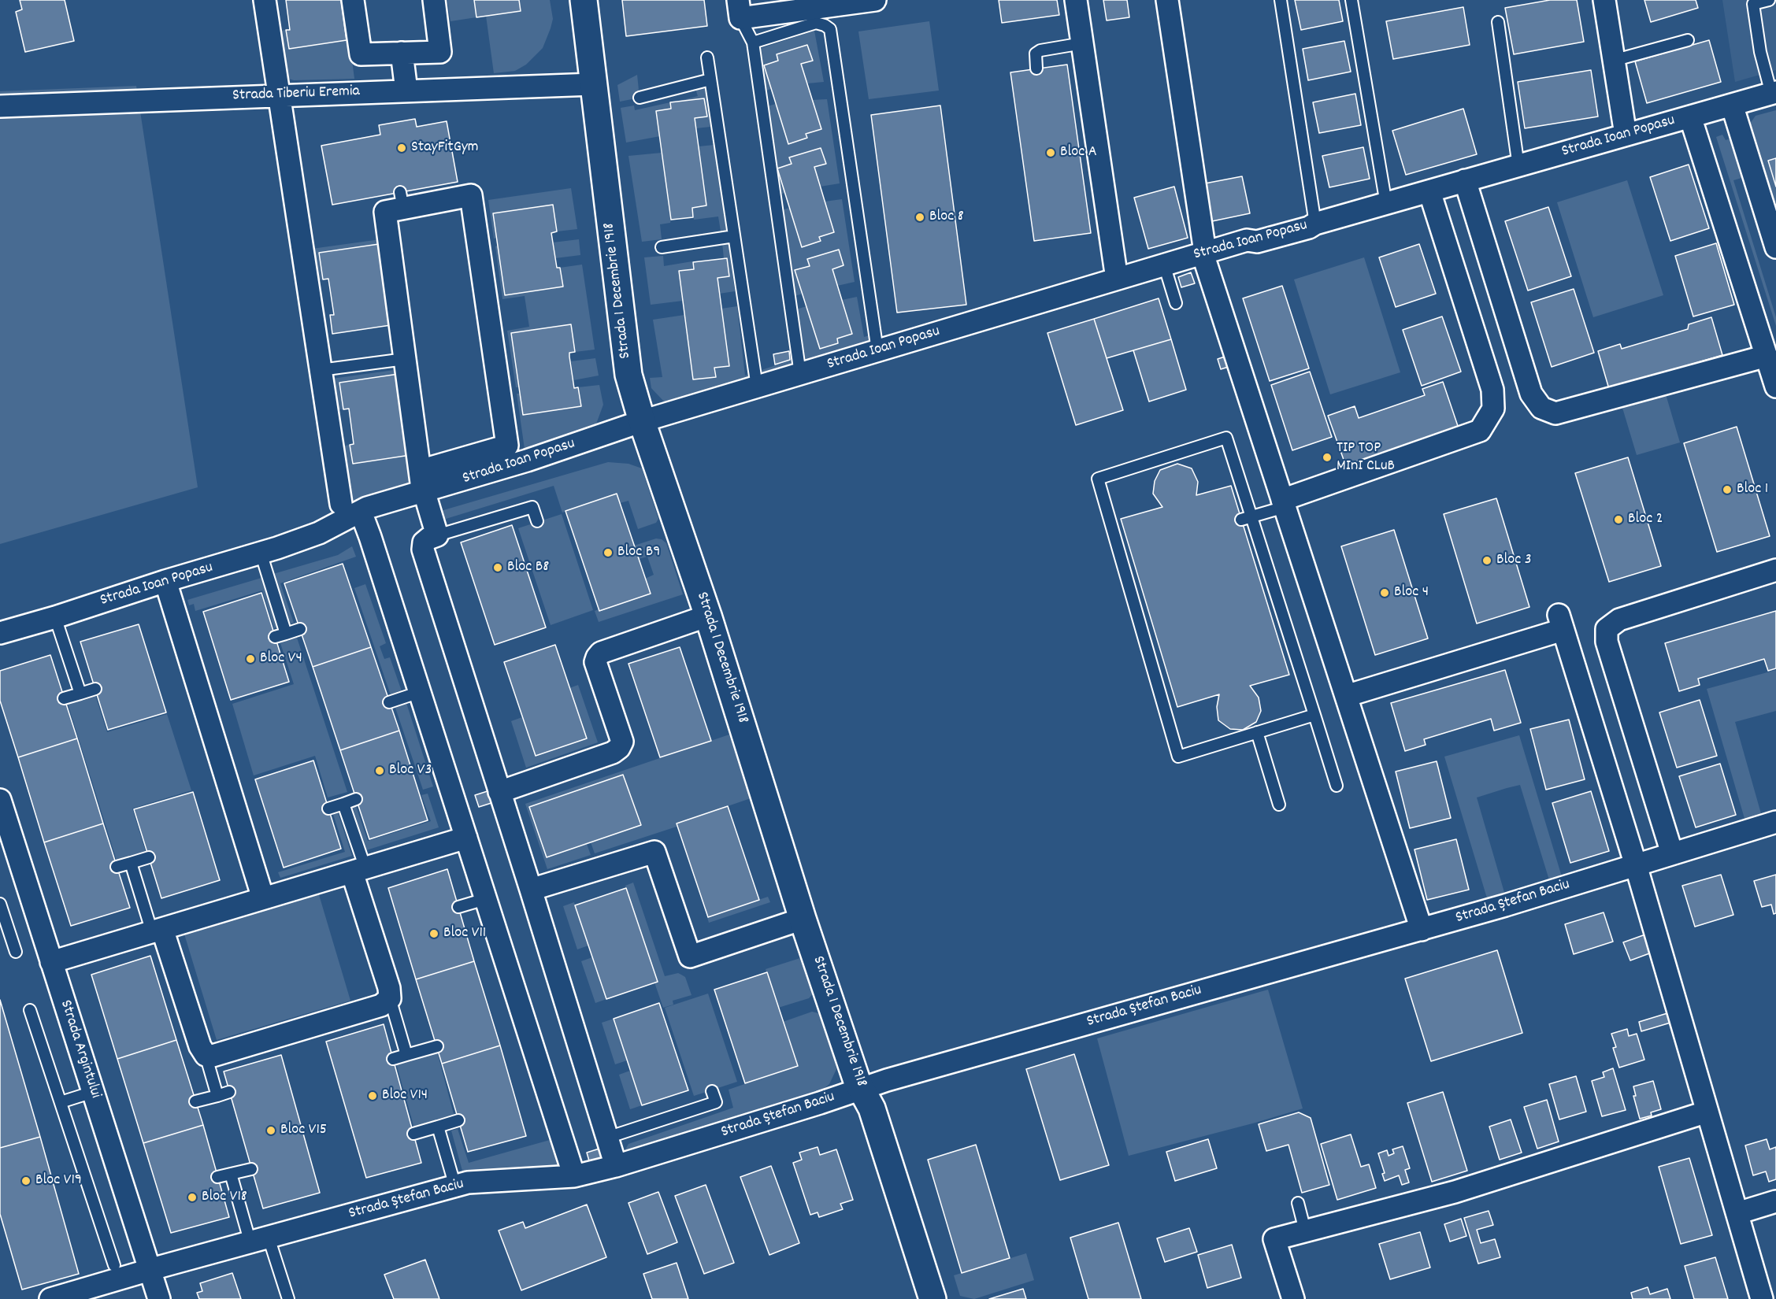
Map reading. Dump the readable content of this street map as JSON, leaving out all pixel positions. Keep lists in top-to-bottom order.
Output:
{
  "streets": {
    "street": [
      "Strada Tiberiu Eremia",
      "Strada Ioan Popasu",
      "Strada 1 Decembrie 1918",
      "Strada Ștefan Baciu",
      "Strada Argintului"
    ]
  },
  "crossings": [
    ["Strada Tiberiu Eremia", "Strada 1 Decembrie 1918"],
    ["Strada Ioan Popasu", "Strada 1 Decembrie 1918"],
    ["Strada 1 Decembrie 1918", "Strada Ștefan Baciu"],
    ["Strada Ștefan Baciu", "Strada Argintului"]
  ],
  "places": [
    "StayFitGym",
    "Bloc A",
    "Bloc 8",
    "TIP TOP MInI CLuB",
    "Bloc 1",
    "Bloc 2",
    "Bloc B9",
    "Bloc 3",
    "Bloc B8",
    "Bloc 4",
    "Bloc V4",
    "Bloc V3",
    "Bloc V11",
    "Bloc V14",
    "Bloc V15",
    "Bloc V19",
    "Bloc V18"
  ]
}
